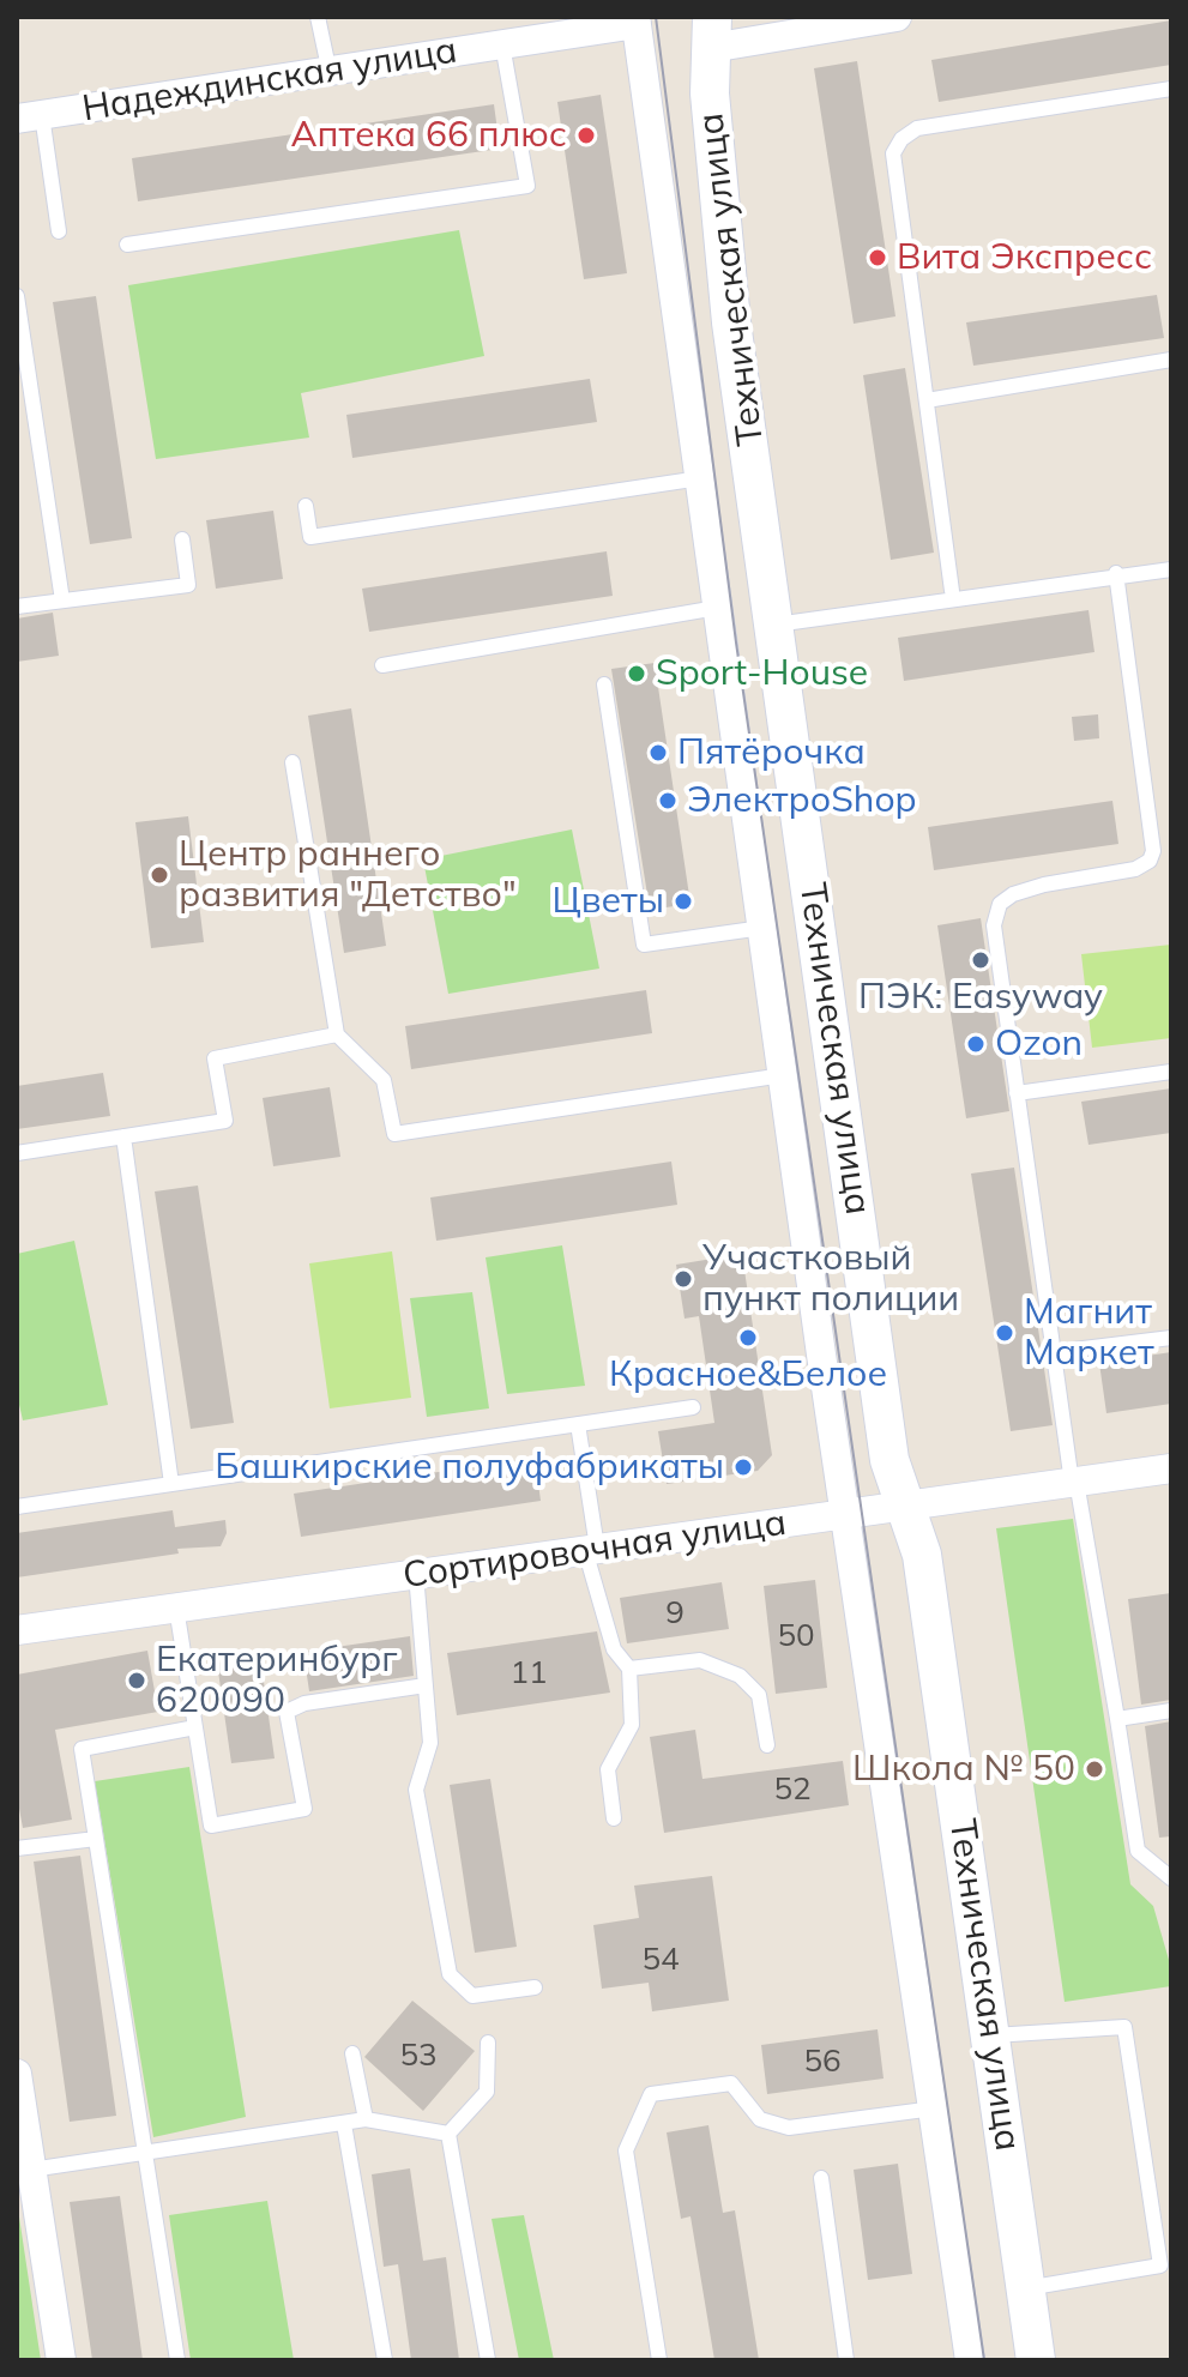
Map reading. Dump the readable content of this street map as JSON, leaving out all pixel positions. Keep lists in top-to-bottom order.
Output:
{
  "streets": {
    "main road": ["Техническая улица"],
    "street": ["Надеждинская улица", "Сортировочная улица"]
  },
  "crossings": [
    ["Техническая улица", "Сортировочная улица"]
  ],
  "places": [
    "Аптека 66 плюс",
    "Вита Экспресс",
    "Sport-House",
    "Пятёрочка",
    "ЭлектроShop",
    "Центр раннего развития \"Детство\"",
    "Цветы",
    "ПЭК: Easyway",
    "Ozon",
    "Участковый пункт полиции",
    "Магнит Маркет",
    "Красное&Белое",
    "Башкирские полуфабрикаты",
    "Екатеринбург 620090",
    "Школа № 50"
  ],
  "house_numbers": [
    "9",
    "50",
    "11",
    "52",
    "54",
    "53",
    "56"
  ]
}
